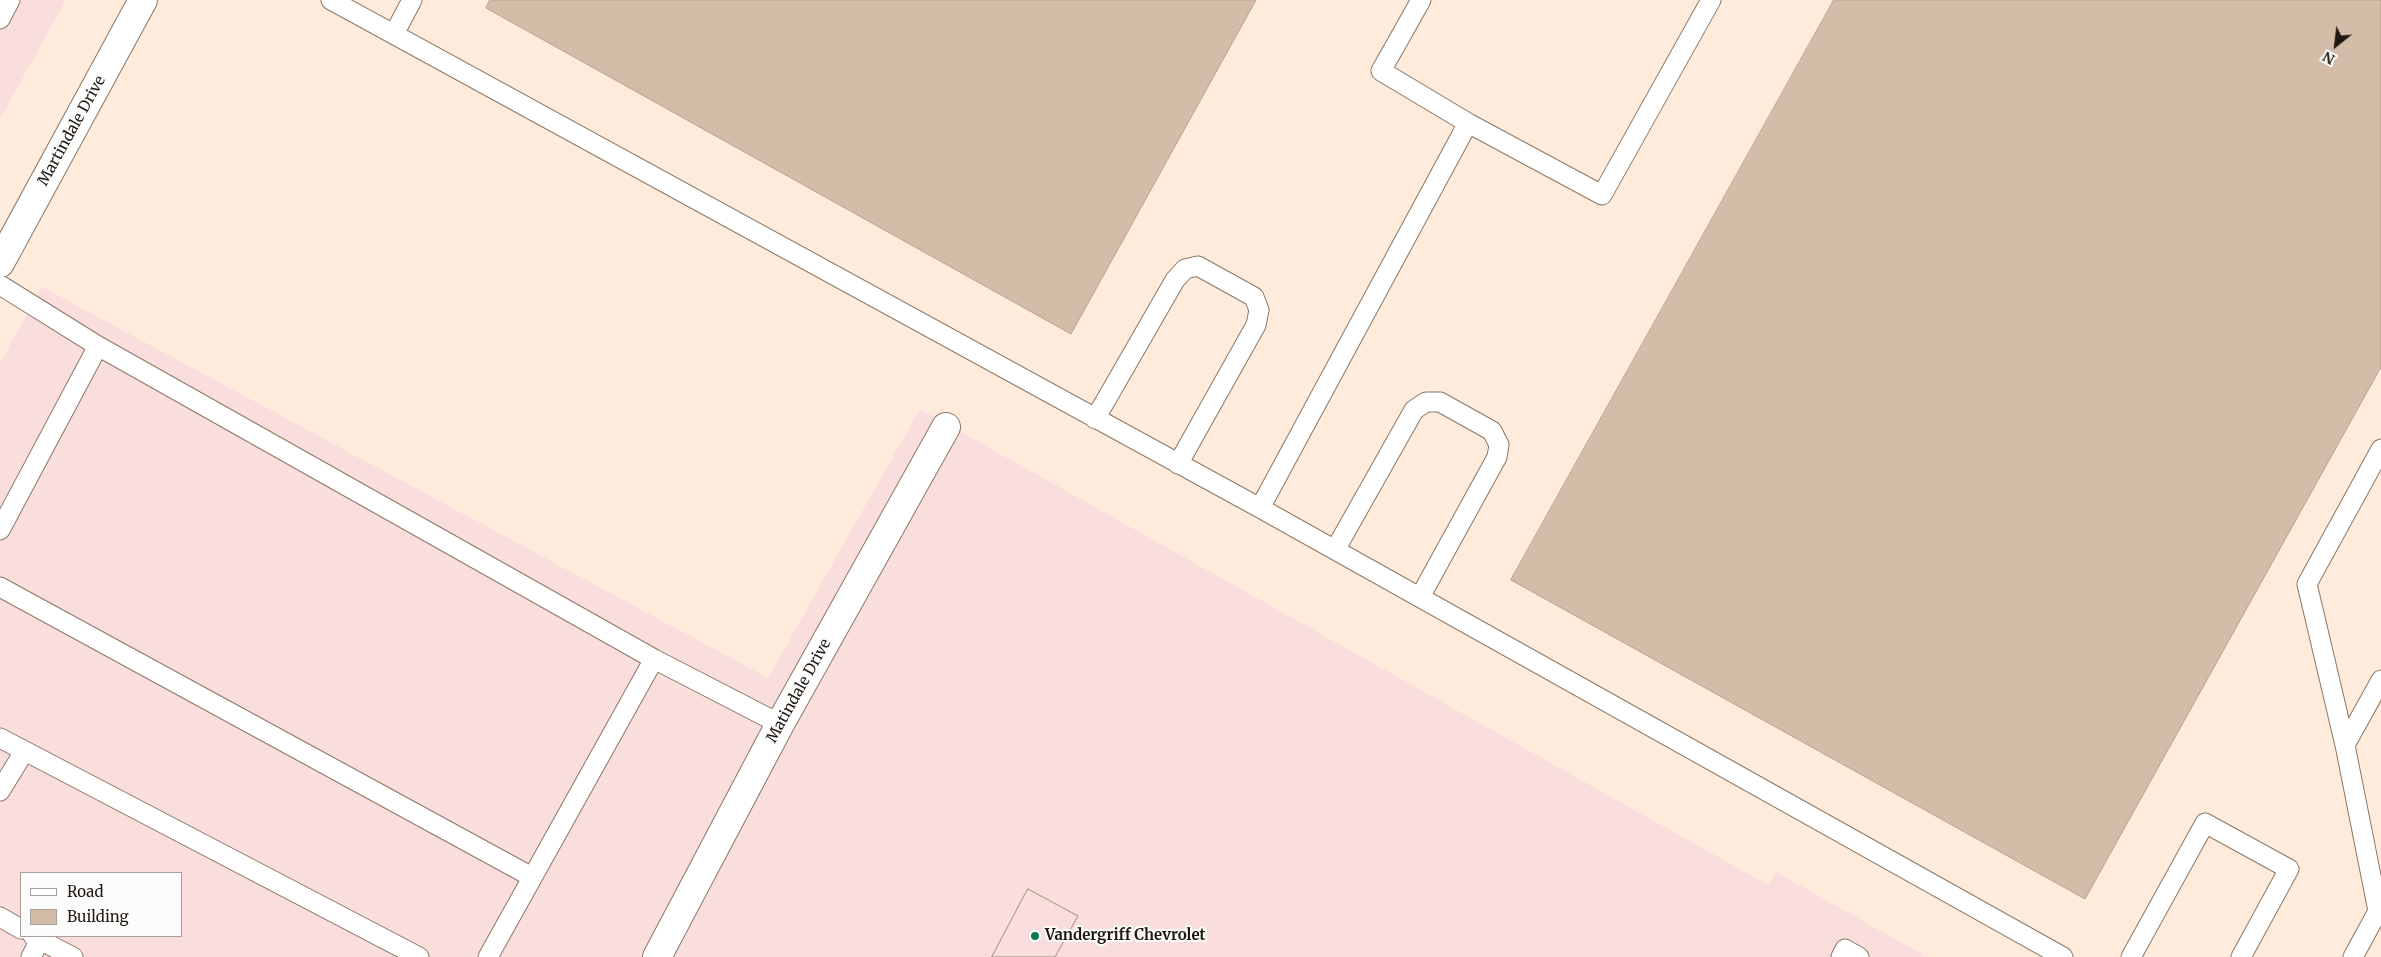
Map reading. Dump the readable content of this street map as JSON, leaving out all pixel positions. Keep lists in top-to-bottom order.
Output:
{
  "streets": {
    "street": ["Martindale Drive", "Matindale Drive"]
  },
  "places": ["Vandergriff Chevrolet"],
  "legend": ["Road", "Building"],
  "north": "bottom left"
}
